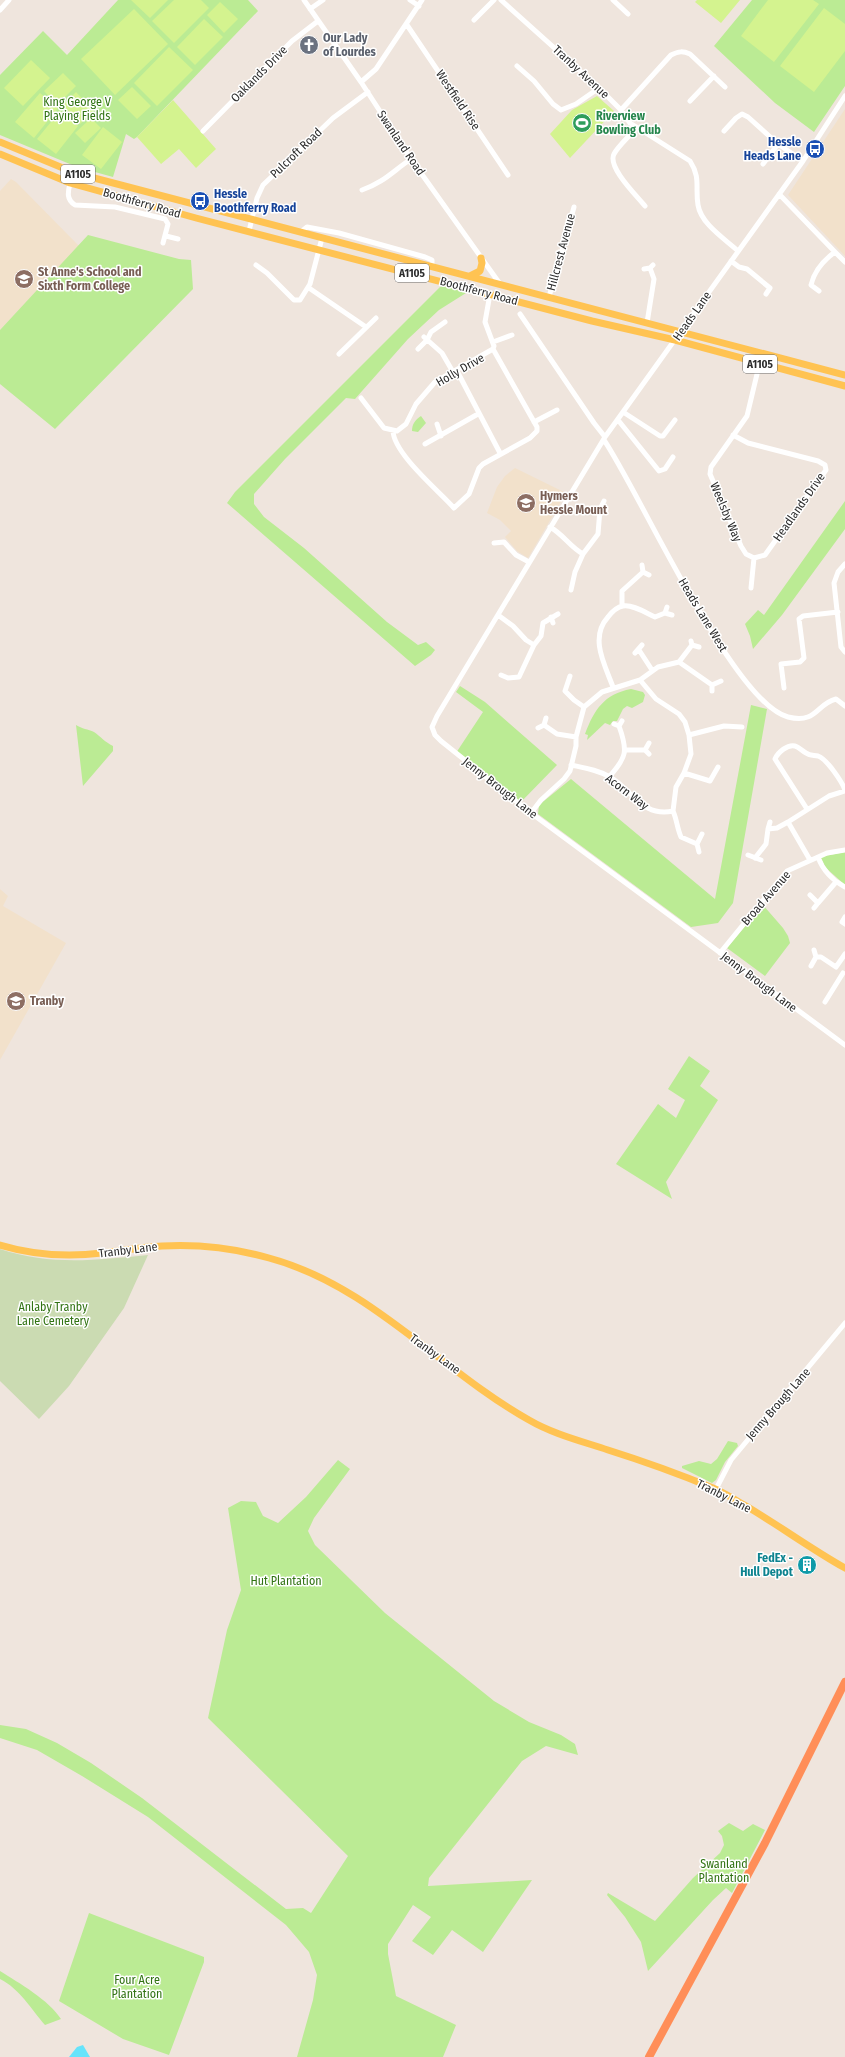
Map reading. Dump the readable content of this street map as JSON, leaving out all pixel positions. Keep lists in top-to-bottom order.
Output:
{
  "streets": {
    "main road": ["A1105", "Boothferry Road", "Tranby Lane"],
    "street": [
      "Tranby Avenue",
      "Oaklands Drive",
      "Westfield Rise",
      "Swanland Road",
      "Pulcroft Road",
      "Hillcrest Avenue",
      "Heads Lane",
      "Holly Drive",
      "Headlands Drive",
      "Weelsby Way",
      "Heads Lane West",
      "Jenny Brough Lane",
      "Acorn Way",
      "Broad Avenue"
    ]
  },
  "crossings": [
    ["Tranby Avenue", "Heads Lane"],
    ["Oaklands Drive", "Swanland Road"],
    ["Swanland Road", "Pulcroft Road"],
    ["Swanland Road", "Boothferry Road"],
    ["Pulcroft Road", "Boothferry Road"],
    ["Boothferry Road", "Hillcrest Avenue"],
    ["Boothferry Road", "Heads Lane"],
    ["Boothferry Road", "Holly Drive"],
    ["Boothferry Road", "Weelsby Way"],
    ["Heads Lane", "Heads Lane West"],
    ["Heads Lane", "Jenny Brough Lane"],
    ["Headlands Drive", "Weelsby Way"],
    ["Heads Lane West", "Jenny Brough Lane"],
    ["Jenny Brough Lane", "Broad Avenue"],
    ["Jenny Brough Lane", "Tranby Lane"]
  ],
  "parks": [
    "King George V Playing Fields",
    "Anlaby Tranby Lane Cemetery",
    "Hut Plantation",
    "Swanland Plantation",
    "Four Acre Plantation"
  ],
  "places": {
    "church": ["Our Lady of Lourdes"],
    "sports": ["Riverview Bowling Club"],
    "bus stop": ["Hessle Heads Lane", "Hessle Boothferry Road"],
    "school or university": ["St Anne's School and Sixth Form College", "Hymers Hessle Mount", "Tranby"],
    "building": ["FedEx - Hull Depot"]
  }
}
